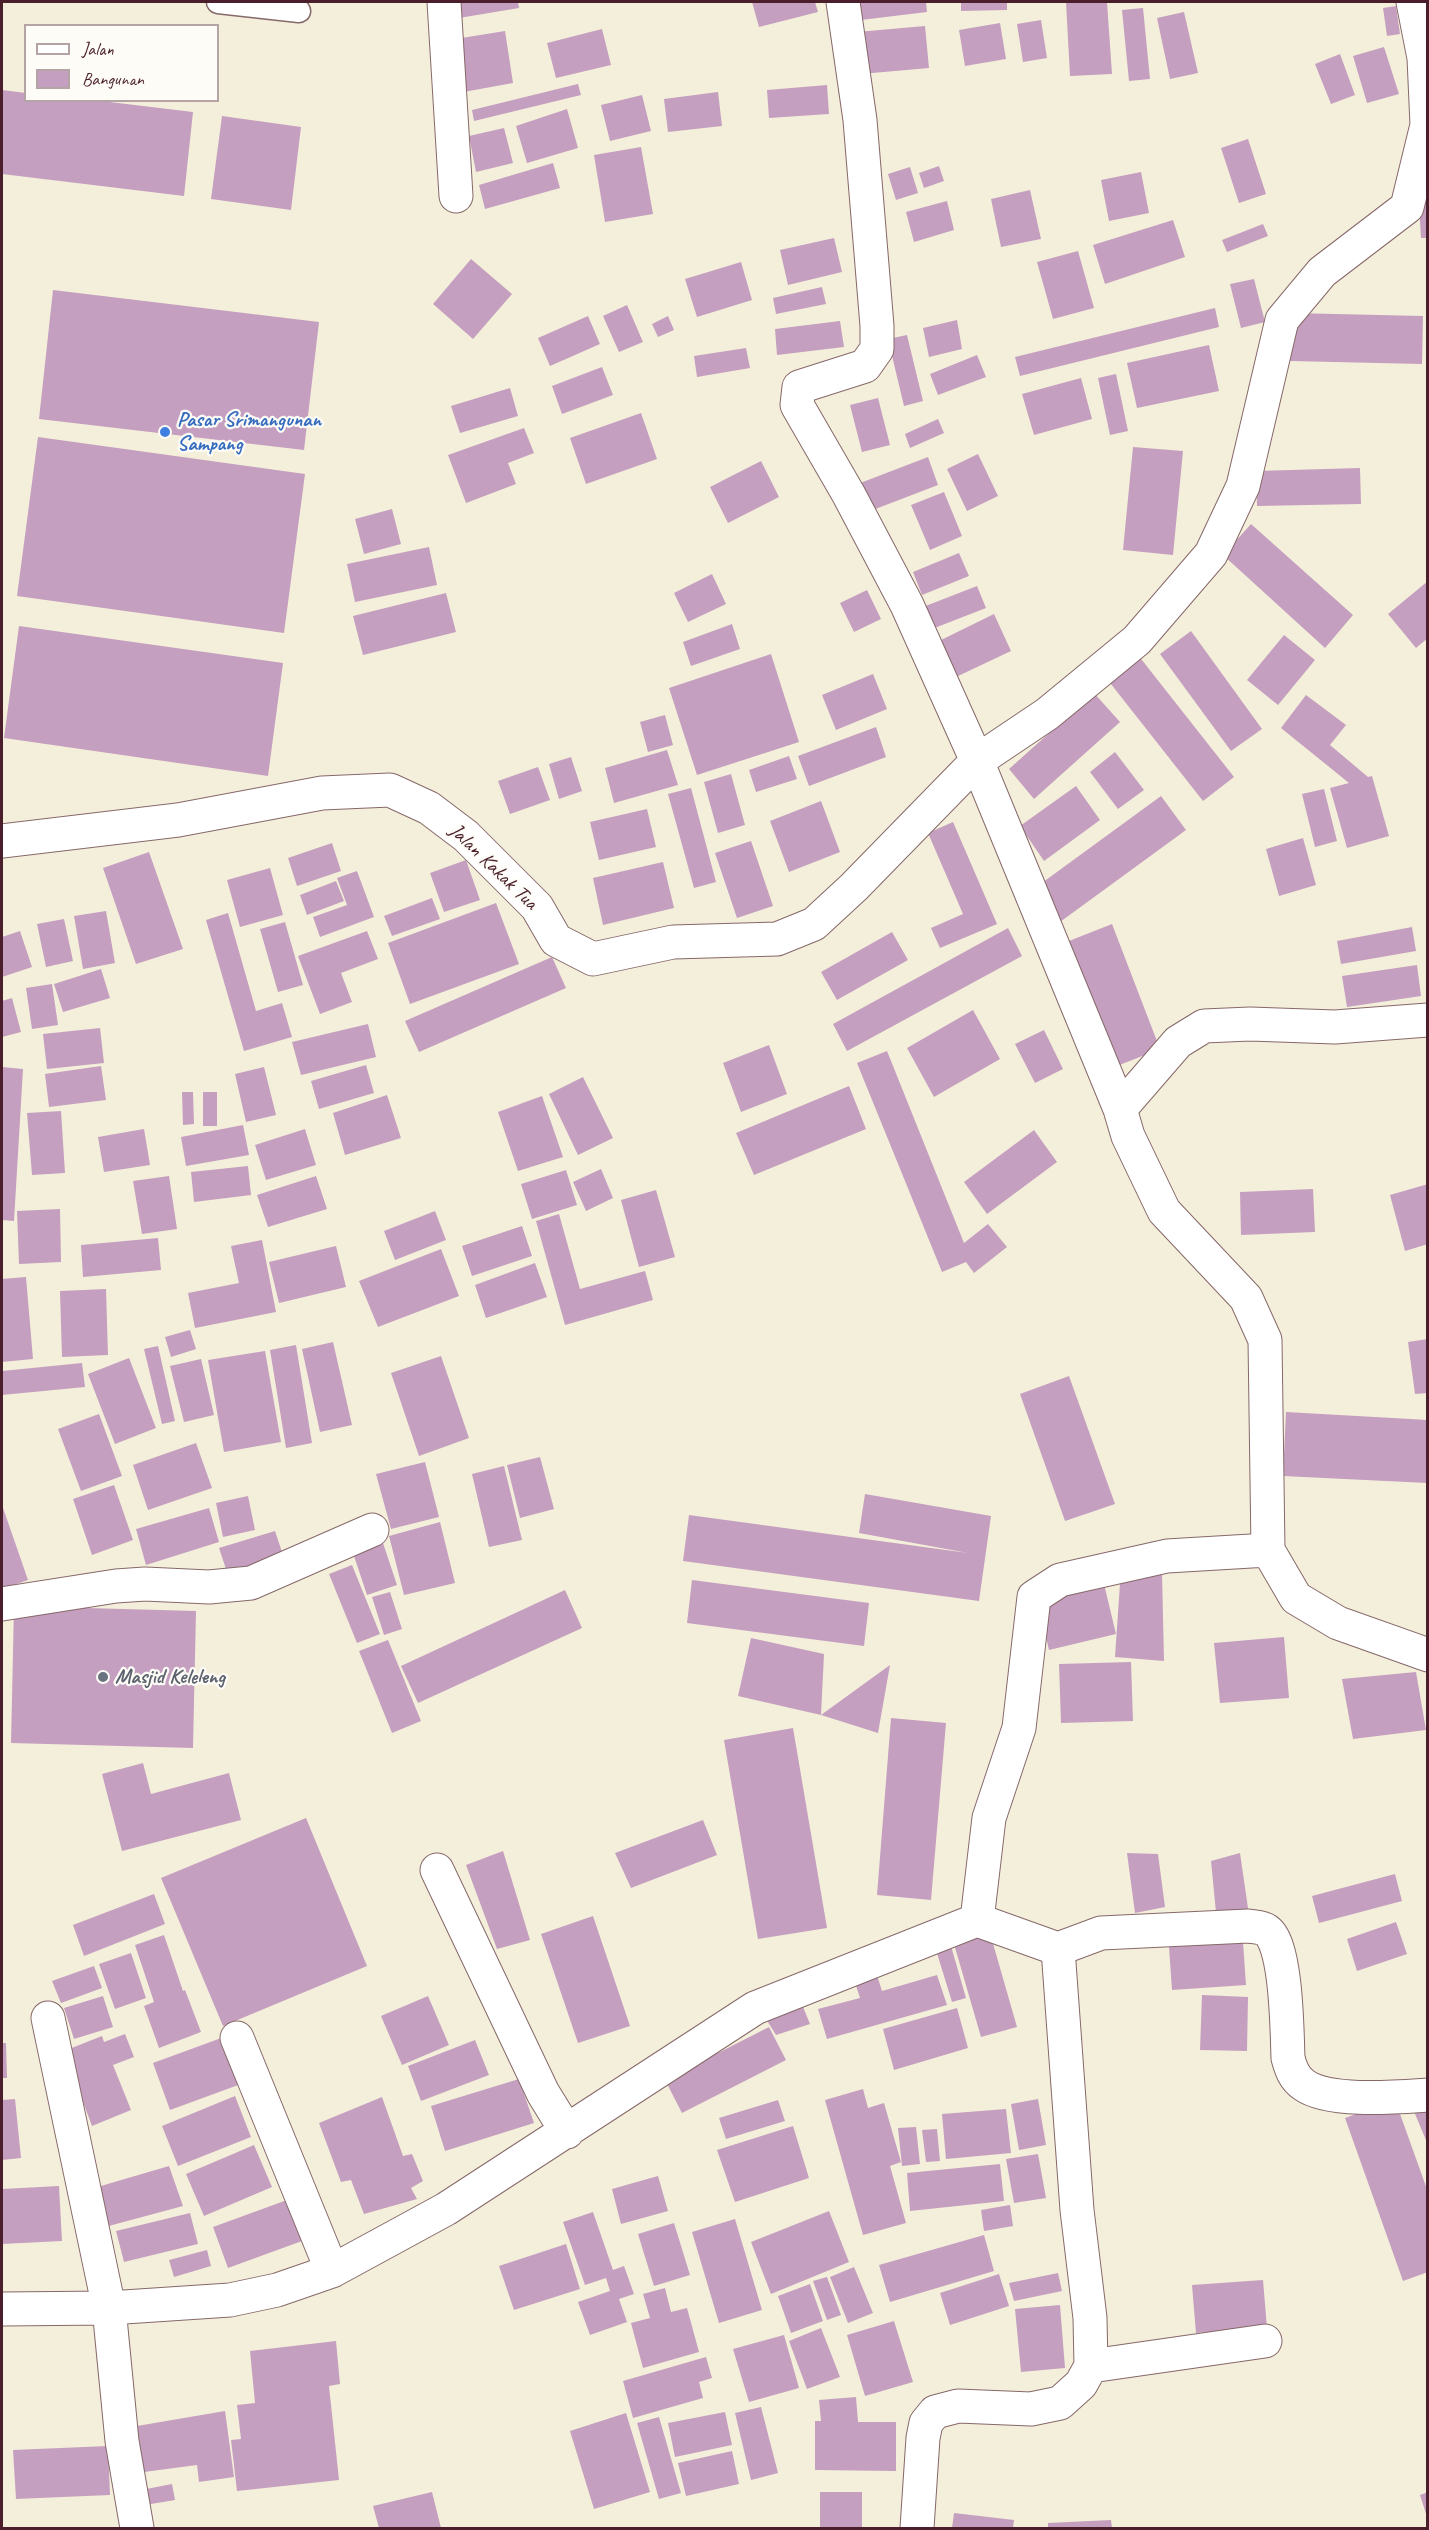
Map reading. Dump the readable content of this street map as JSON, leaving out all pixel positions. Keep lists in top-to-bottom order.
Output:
{
  "streets": {
    "street": ["Jalan Kakak Tua"]
  },
  "places": ["Pasar Srimangunan Sampang", "Masjid Keleleng"],
  "legend": ["Jalan", "Bangunan"]
}
